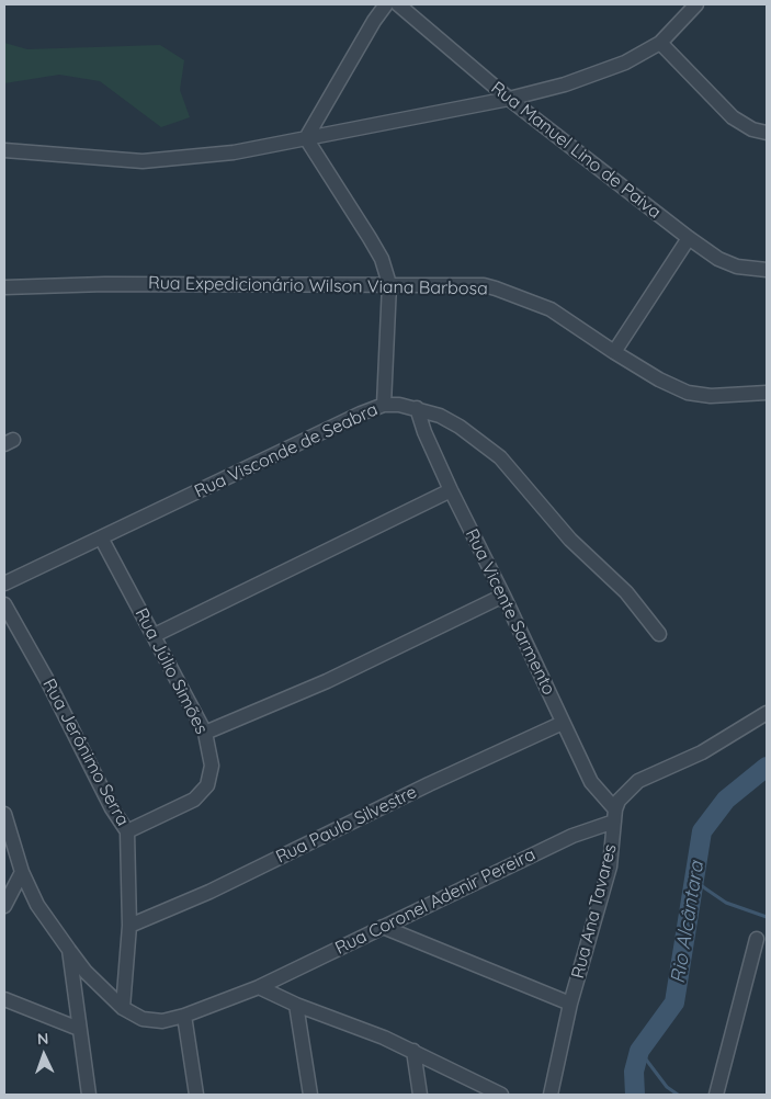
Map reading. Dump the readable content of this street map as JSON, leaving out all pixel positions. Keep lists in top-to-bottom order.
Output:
{
  "streets": {
    "street": [
      "Rua Manuel Lino de Paiva",
      "Rua Expedicionário Wilson Viana Barbosa",
      "Rua Visconde de Seabra",
      "Rua Vicente Sarmento",
      "Rua Júlio Simões",
      "Rua Jerônimo Serra",
      "Rua Paulo Silvestre",
      "Rua Coronel Adenir Pereira",
      "Rua Ana Tavares"
    ]
  },
  "crossings": [
    ["Rua Visconde de Seabra", "Rua Vicente Sarmento"],
    ["Rua Visconde de Seabra", "Rua Júlio Simões"],
    ["Rua Vicente Sarmento", "Rua Paulo Silvestre"],
    ["Rua Vicente Sarmento", "Rua Coronel Adenir Pereira"],
    ["Rua Vicente Sarmento", "Rua Ana Tavares"],
    ["Rua Júlio Simões", "Rua Jerônimo Serra"],
    ["Rua Jerônimo Serra", "Rua Paulo Silvestre"],
    ["Rua Jerônimo Serra", "Rua Coronel Adenir Pereira"],
    ["Rua Coronel Adenir Pereira", "Rua Ana Tavares"]
  ],
  "water": ["Rio Alcântara"],
  "north": "top"
}
